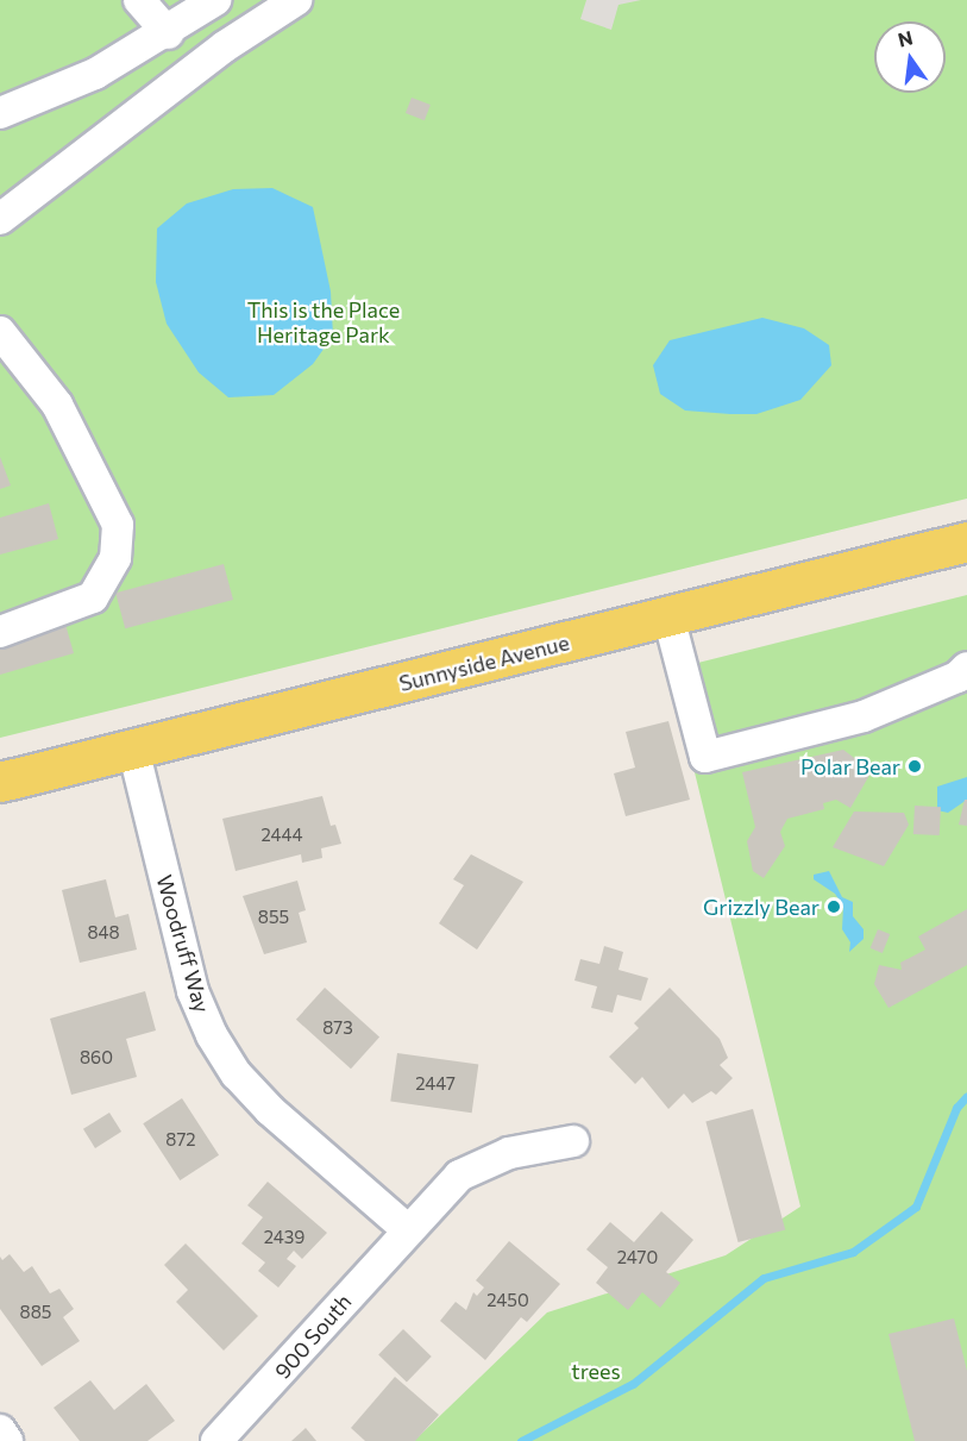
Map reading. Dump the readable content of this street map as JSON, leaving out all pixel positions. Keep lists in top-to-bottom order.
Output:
{
  "streets": {
    "main road": ["Sunnyside Avenue"],
    "street": ["Woodruff Way", "900 South"]
  },
  "crossings": [
    ["Sunnyside Avenue", "Woodruff Way"],
    ["Woodruff Way", "900 South"]
  ],
  "parks": ["This is the Place Heritage Park", "trees"],
  "places": ["Polar Bear", "Grizzly Bear"],
  "house_numbers": [
    "2444",
    "855",
    "848",
    "873",
    "860",
    "2447",
    "872",
    "2439",
    "2470",
    "2450",
    "885"
  ],
  "north": "top"
}
